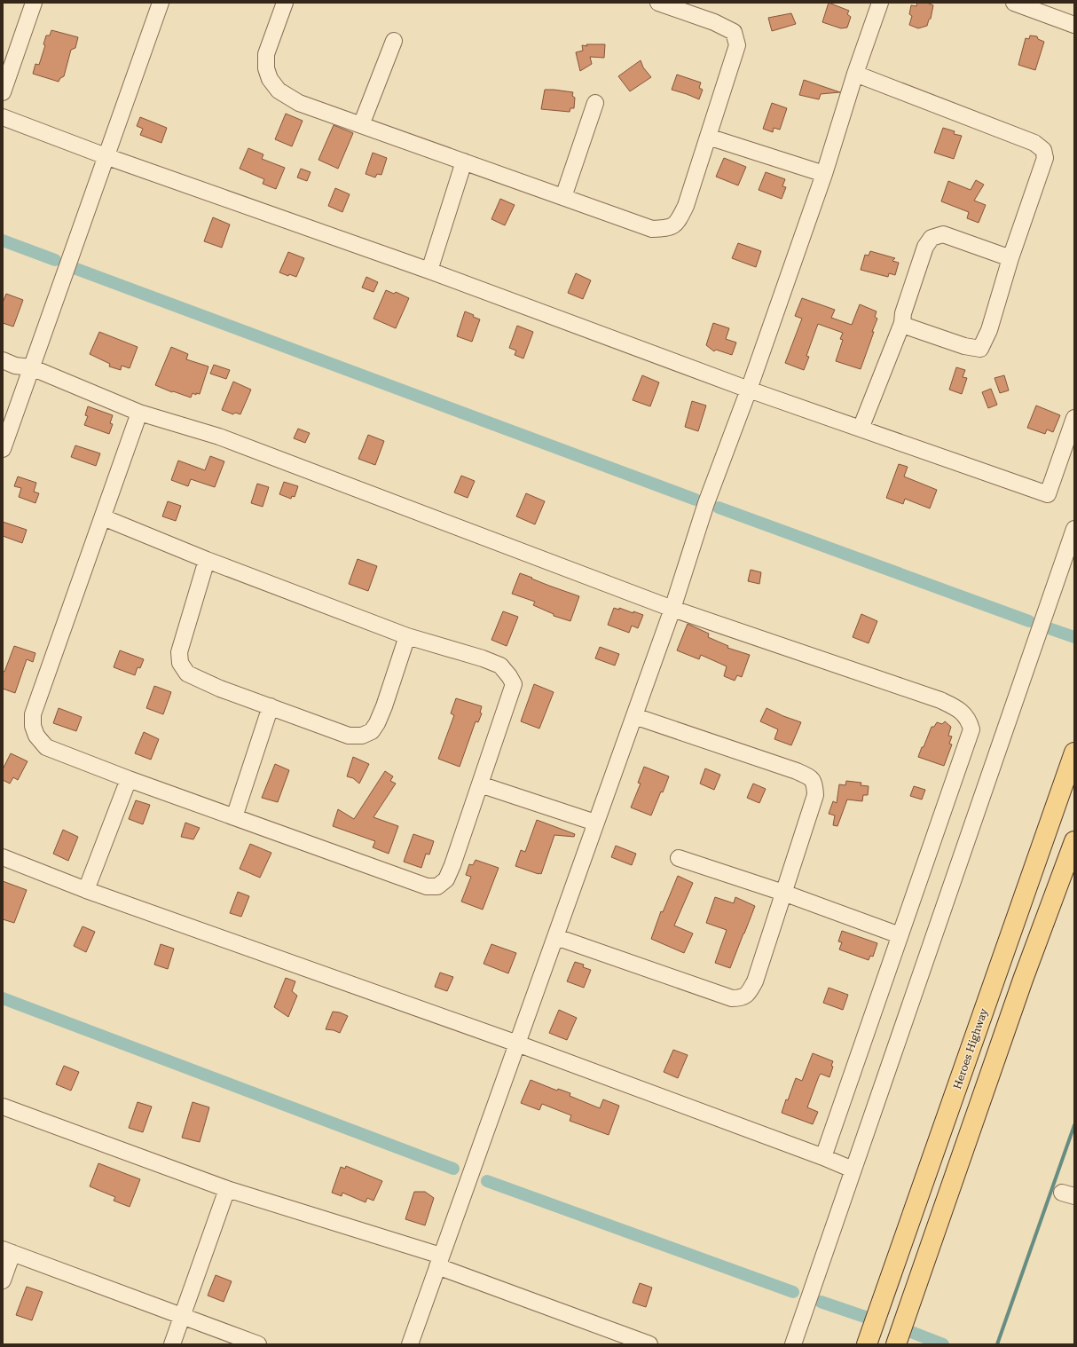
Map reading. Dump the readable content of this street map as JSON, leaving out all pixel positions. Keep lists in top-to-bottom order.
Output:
{
  "streets": {
    "main road": ["Heroes Highway"]
  }
}
